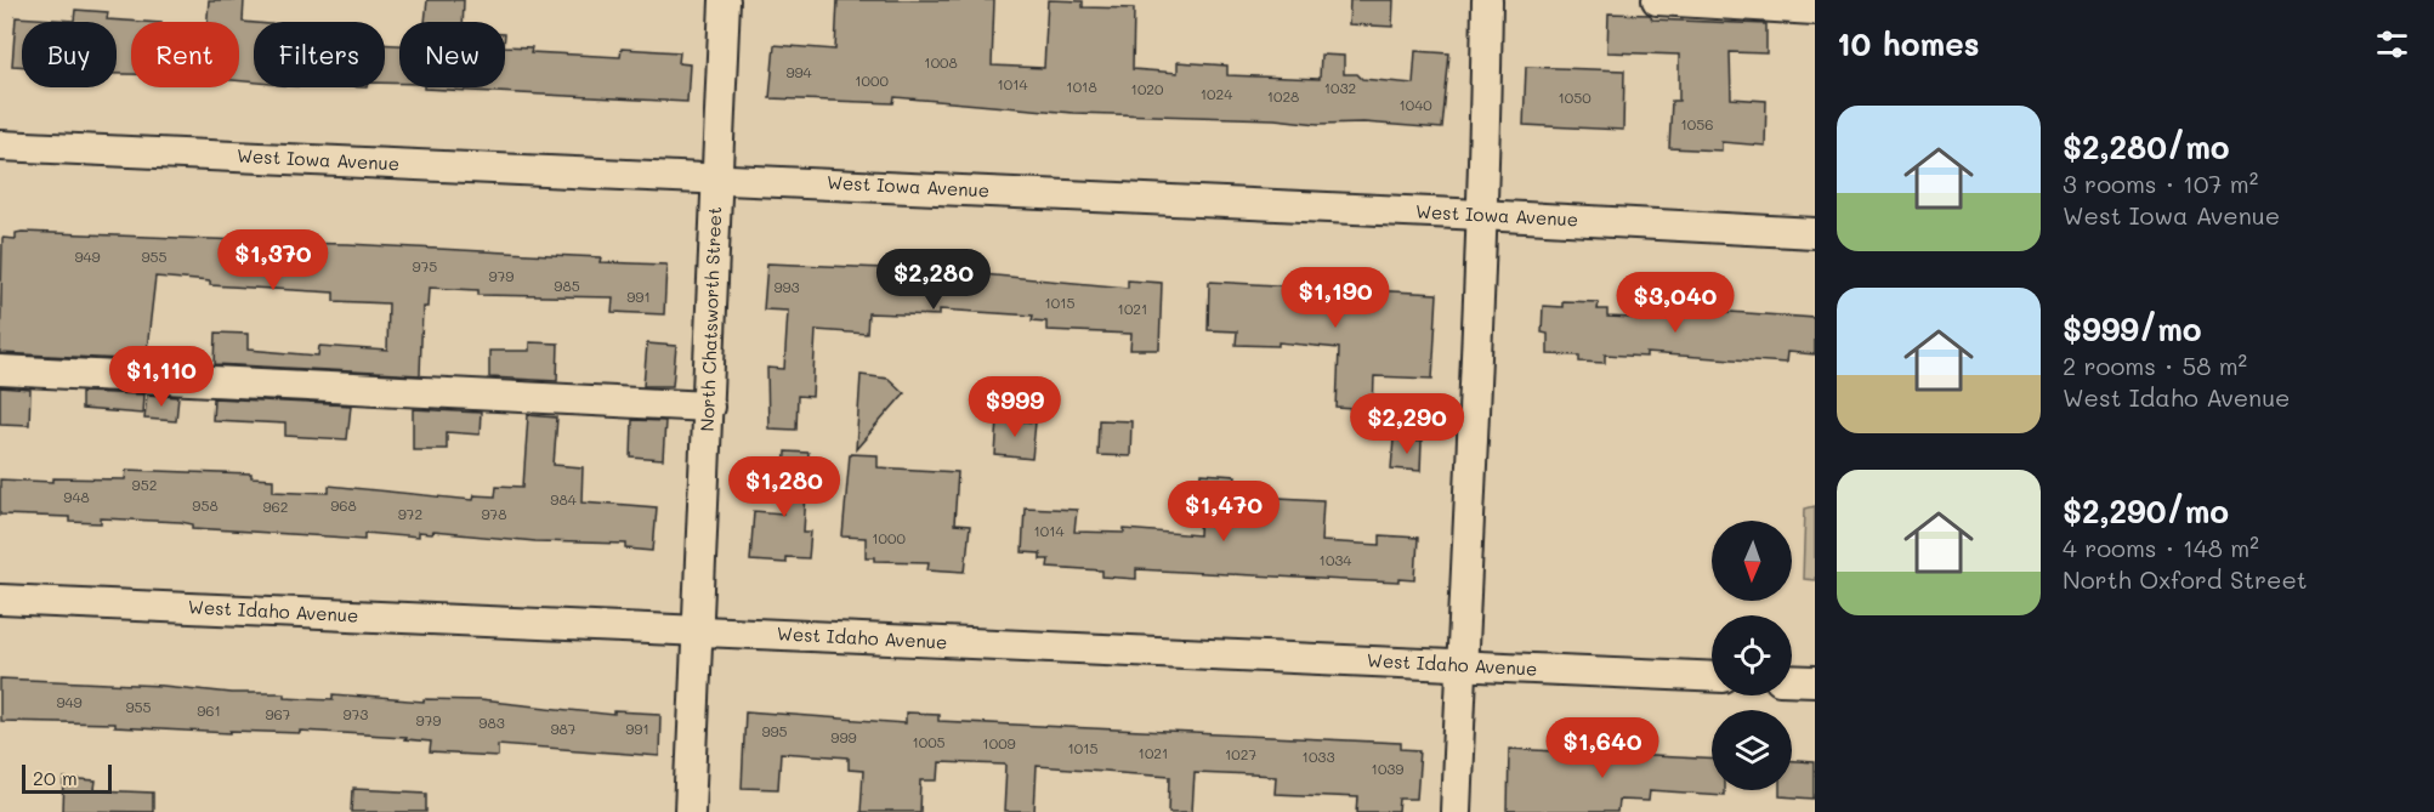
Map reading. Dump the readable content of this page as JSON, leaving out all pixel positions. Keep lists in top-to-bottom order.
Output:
{
  "streets": {
    "street": ["West Iowa Avenue", "North Chatsworth Street", "West Idaho Avenue"]
  },
  "crossings": [
    ["West Iowa Avenue", "North Chatsworth Street"],
    ["North Chatsworth Street", "West Idaho Avenue"]
  ],
  "house_numbers": [
    "1008",
    "994",
    "1000",
    "1014",
    "1018",
    "1032",
    "1020",
    "1024",
    "1028",
    "1050",
    "1040",
    "1056",
    "949",
    "955",
    "975",
    "979",
    "985",
    "993",
    "991",
    "1015",
    "1021",
    "952",
    "948",
    "984",
    "958",
    "968",
    "962",
    "972",
    "978",
    "1014",
    "1000",
    "1034",
    "949",
    "955",
    "961",
    "967",
    "973",
    "979",
    "983",
    "987",
    "991",
    "995",
    "999",
    "1005",
    "1009",
    "1015",
    "1021",
    "1027",
    "1033",
    "1039"
  ],
  "scale_bar": "20 m",
  "north": "bottom",
  "page": {
    "heading": "10 homes",
    "chip": [
      "Buy",
      "Rent",
      "Filters",
      "New"
    ],
    "list": [
      {
        "name": "$2,280/mo",
        "note": "3 rooms · 107 m² · West Iowa Avenue"
      },
      {
        "name": "$999/mo",
        "note": "2 rooms · 58 m² · West Idaho Avenue"
      },
      {
        "name": "$2,290/mo",
        "note": "4 rooms · 148 m² · North Oxford Street"
      }
    ],
    "price": [
      "$1,370",
      "$2,280",
      "$1,190",
      "$3,040",
      "$1,110",
      "$999",
      "$2,290",
      "$1,280",
      "$1,470",
      "$1,640"
    ],
    "scale": "20 m"
  }
}
